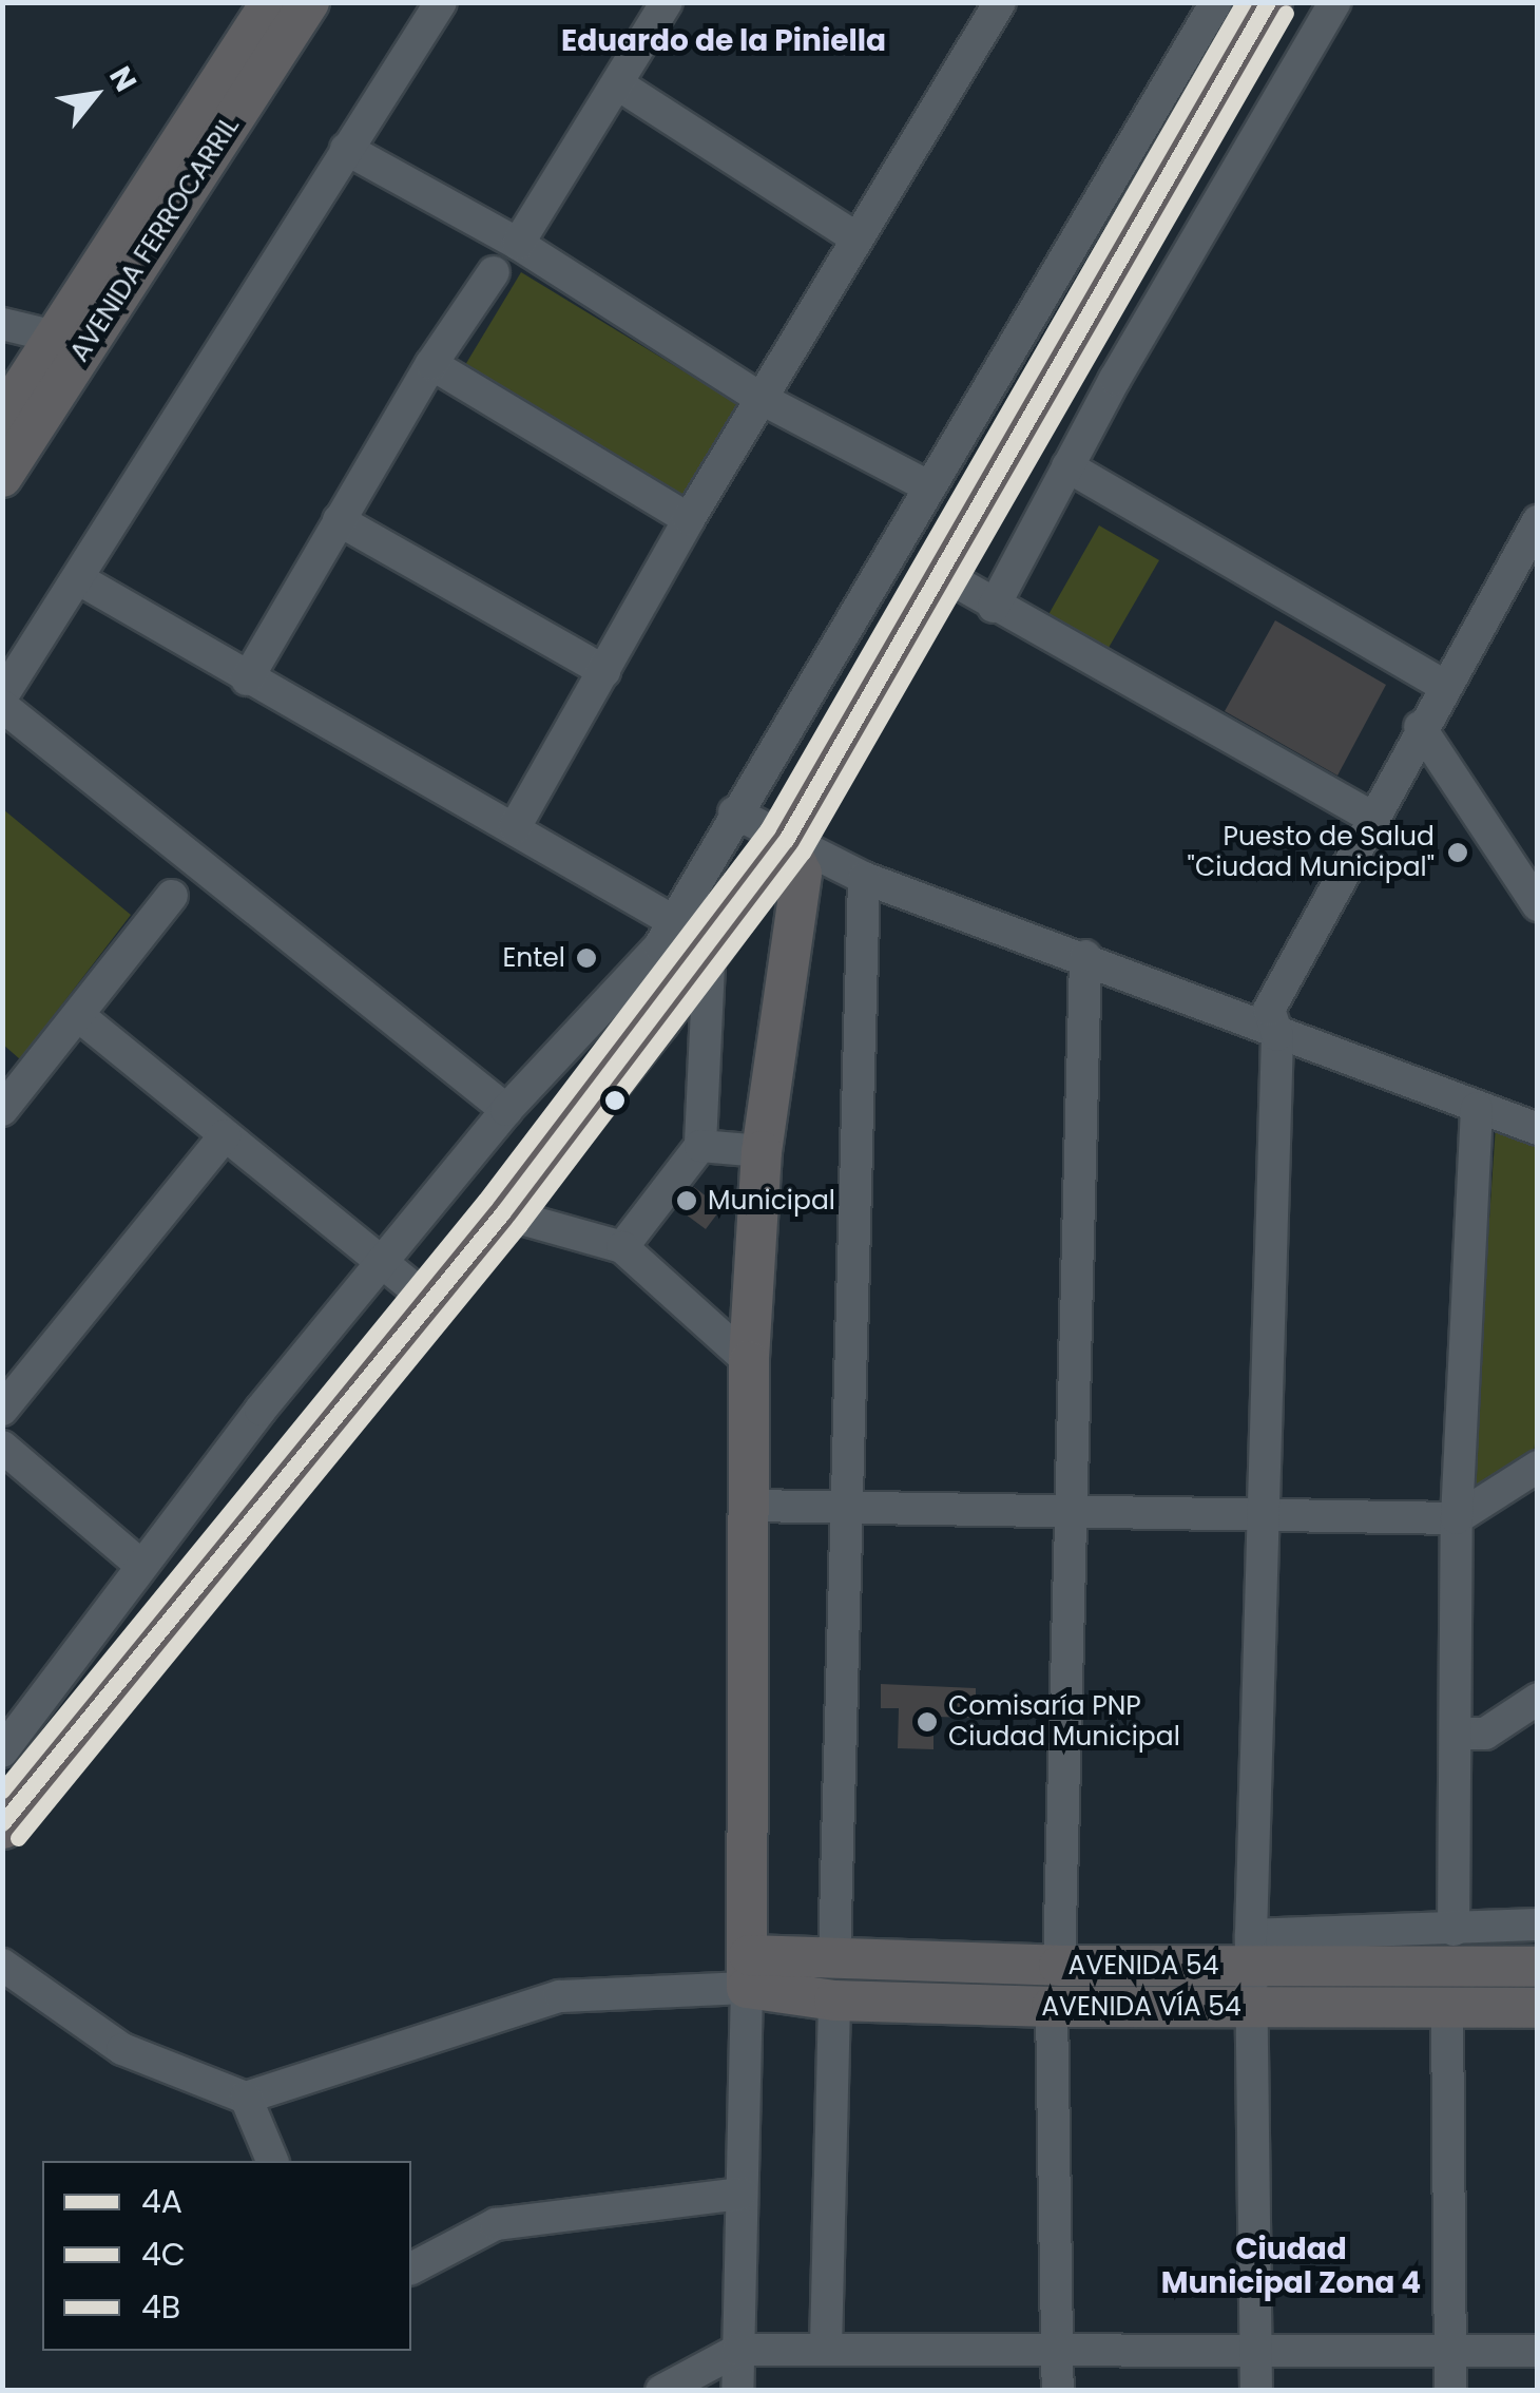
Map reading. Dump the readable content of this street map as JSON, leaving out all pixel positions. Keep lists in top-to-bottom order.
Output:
{
  "streets": {
    "main road": ["AVENIDA FERROCARRIL", "AVENIDA 54", "AVENIDA VÍA 54"]
  },
  "crossings": [
    ["AVENIDA 54", "AVENIDA VÍA 54"]
  ],
  "districts": ["Eduardo de la Piniella", "Ciudad Municipal Zona 4"],
  "places": [
    "Puesto de Salud \"Ciudad Municipal\"",
    "Entel",
    "Municipal",
    "Comisaría PNP Ciudad Municipal"
  ],
  "lines": ["transit line 4A", "transit line 4B", "transit line 4C"],
  "legend": ["4A", "4C", "4B"],
  "north": "top right"
}
